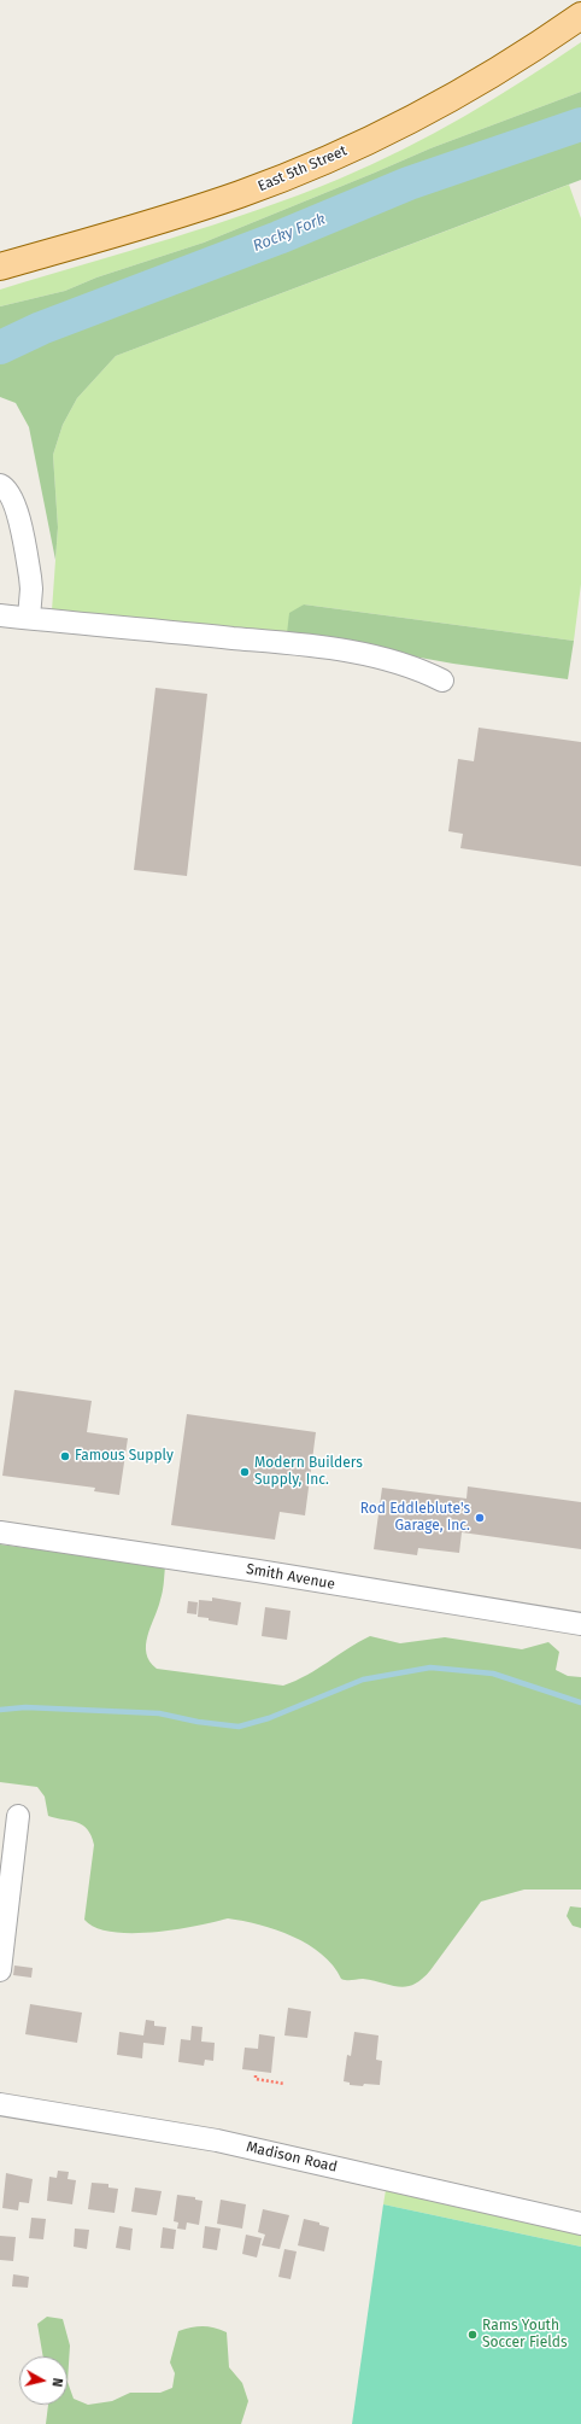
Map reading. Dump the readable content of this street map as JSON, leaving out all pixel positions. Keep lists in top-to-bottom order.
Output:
{
  "streets": {
    "main road": ["East 5th Street"],
    "street": ["Smith Avenue", "Madison Road"]
  },
  "water": ["Rocky Fork"],
  "places": [
    "Famous Supply",
    "Modern Builders Supply, Inc.",
    "Rod Eddleblute's Garage, Inc.",
    "Rams Youth Soccer Fields"
  ],
  "north": "right"
}
